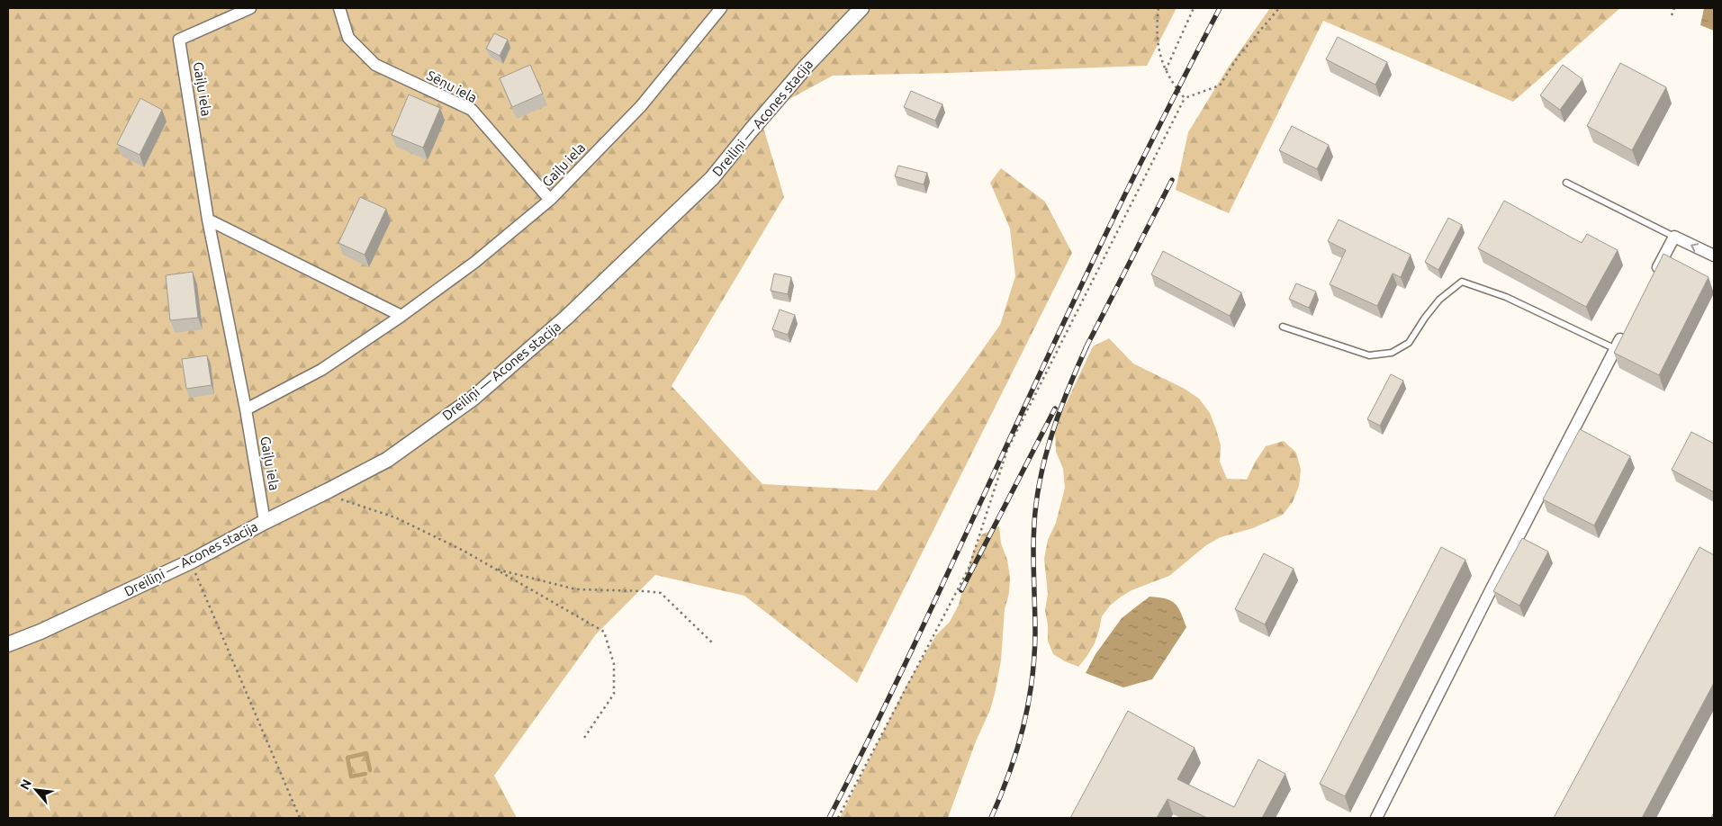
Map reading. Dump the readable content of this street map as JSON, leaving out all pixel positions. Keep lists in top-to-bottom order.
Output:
{
  "streets": {
    "street": ["Sēņu iela", "Gaiļu iela", "Dreiliņi — Acones stacija"]
  },
  "crossings": [
    ["Sēņu iela", "Gaiļu iela"],
    ["Gaiļu iela", "Dreiliņi — Acones stacija"]
  ],
  "north": "top left"
}
